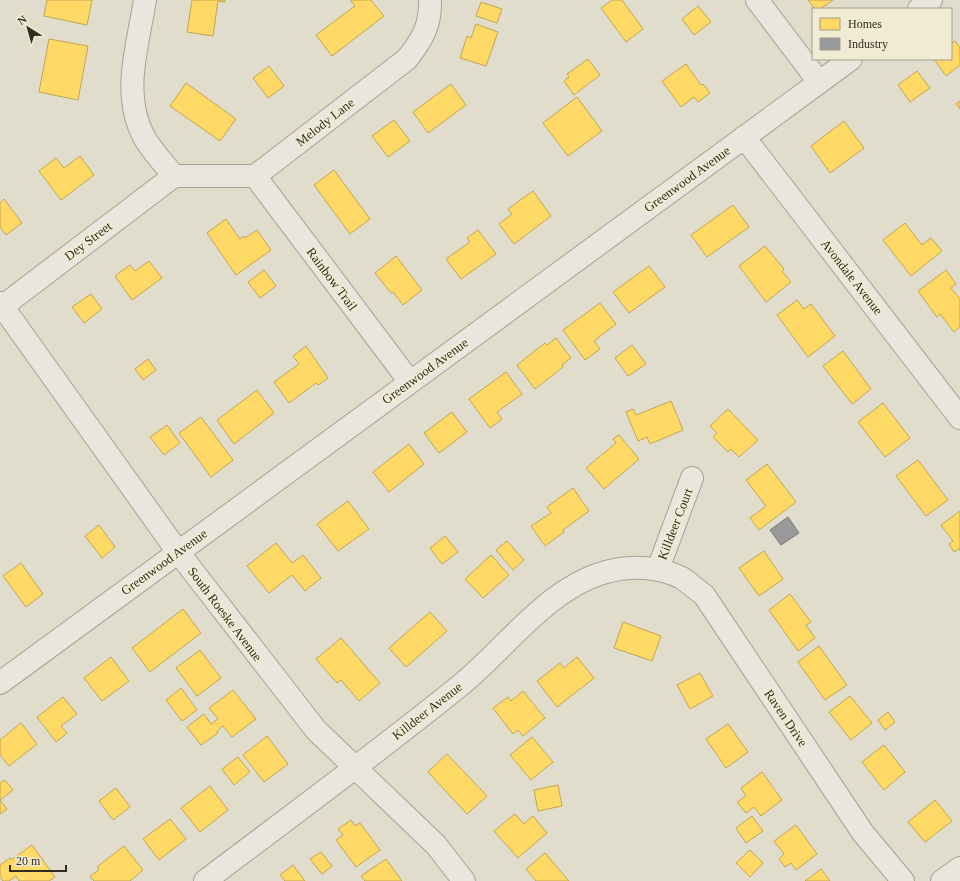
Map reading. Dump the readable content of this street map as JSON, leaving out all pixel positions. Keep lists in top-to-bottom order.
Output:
{
  "streets": {
    "street": [
      "Melody Lane",
      "Greenwood Avenue",
      "Dey Street",
      "Avondale Avenue",
      "Rainbow Trail",
      "Killdeer Court",
      "South Roeske Avenue",
      "Killdeer Avenue",
      "Raven Drive"
    ]
  },
  "crossings": [
    ["Melody Lane", "Rainbow Trail"],
    ["Greenwood Avenue", "Avondale Avenue"],
    ["Greenwood Avenue", "Rainbow Trail"],
    ["Greenwood Avenue", "South Roeske Avenue"],
    ["Dey Street", "South Roeske Avenue"],
    ["Killdeer Court", "Killdeer Avenue"],
    ["Killdeer Court", "Raven Drive"],
    ["South Roeske Avenue", "Killdeer Avenue"],
    ["Killdeer Avenue", "Raven Drive"]
  ],
  "legend": ["Homes", "Industry"],
  "scale_bar": "20 m",
  "north": "top left"
}
